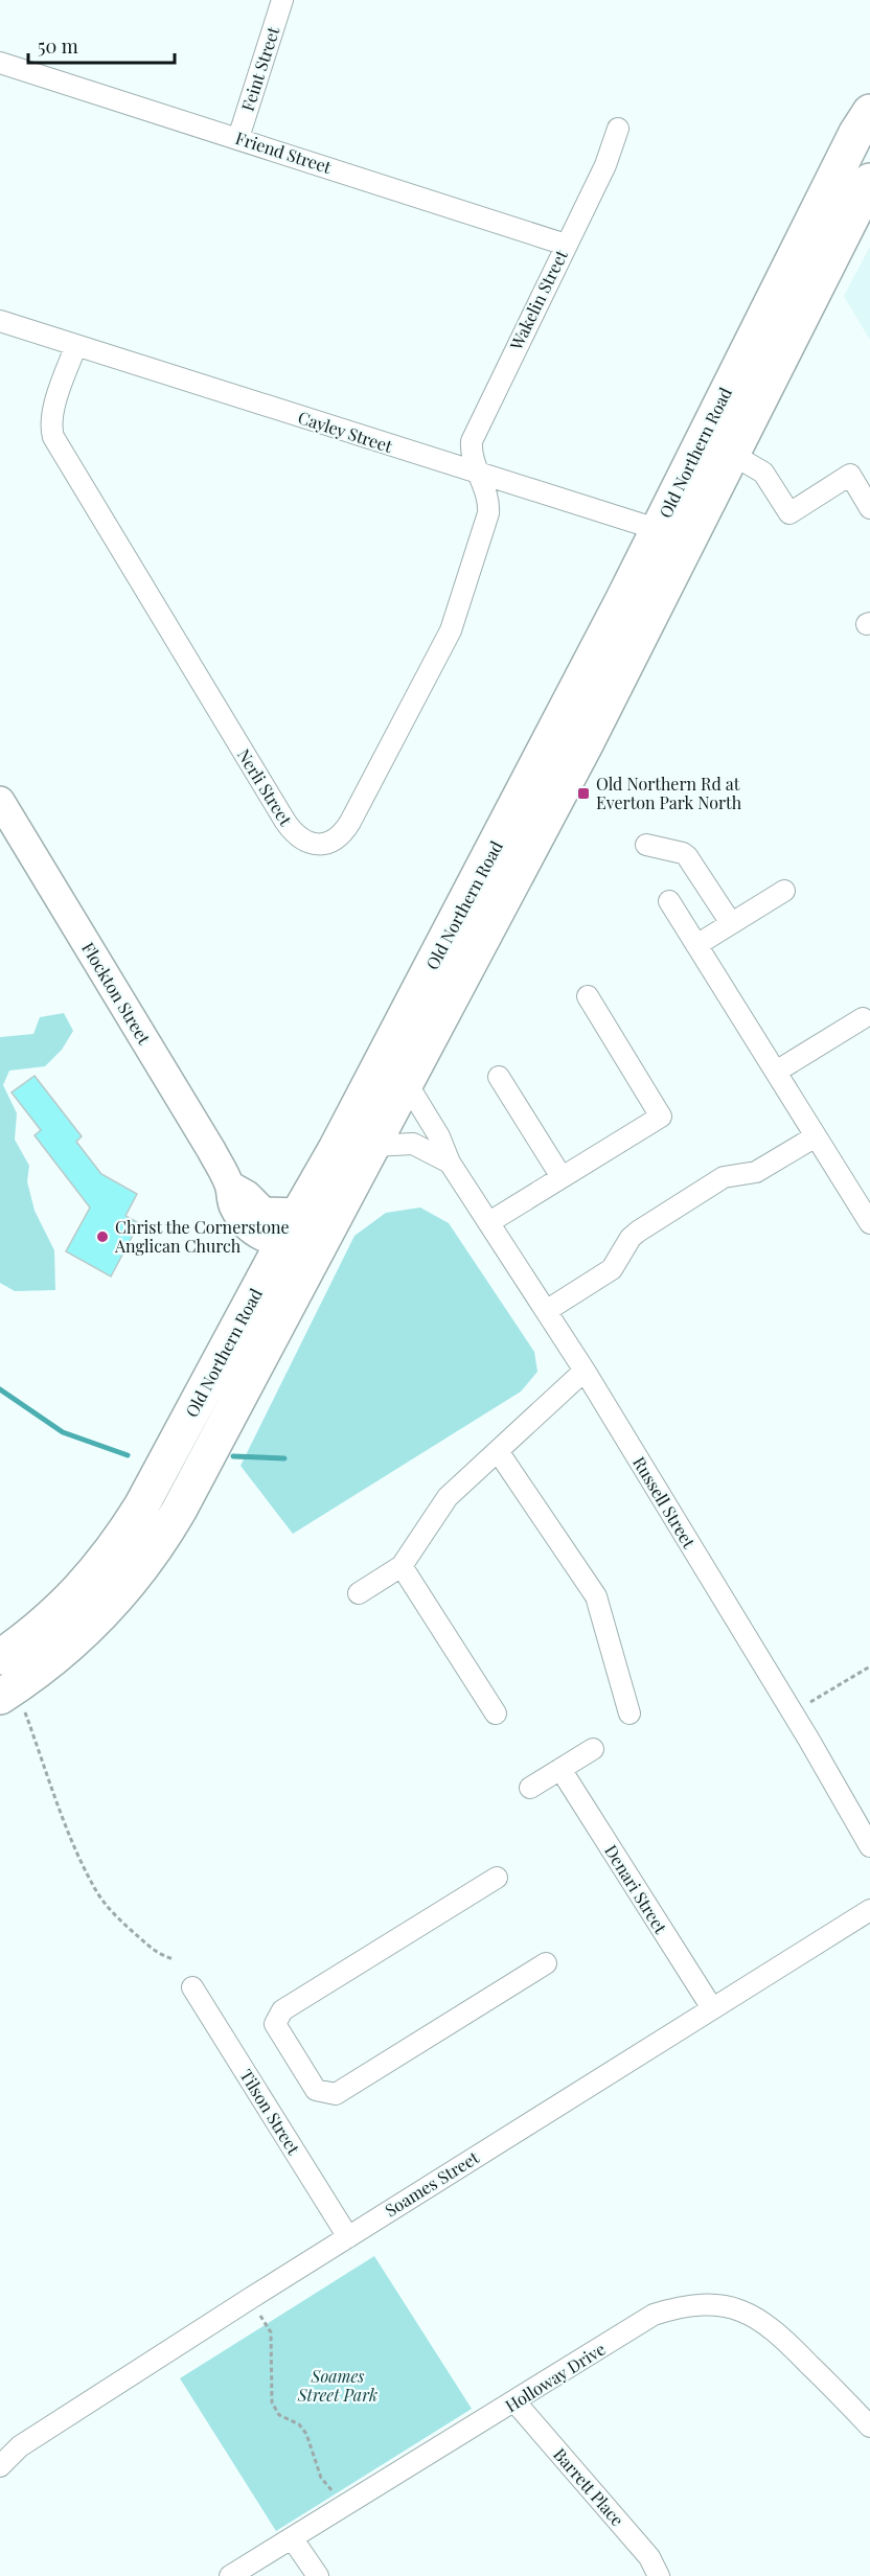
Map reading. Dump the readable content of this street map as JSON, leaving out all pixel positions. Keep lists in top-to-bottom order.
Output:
{
  "streets": {
    "highway": ["Old Northern Road"],
    "street": [
      "Feint Street",
      "Friend Street",
      "Wakelin Street",
      "Cayley Street",
      "Nerli Street",
      "Flockton Street",
      "Russell Street",
      "Denari Street",
      "Tilson Street",
      "Soames Street",
      "Holloway Drive",
      "Barrett Place"
    ]
  },
  "crossings": [
    ["Feint Street", "Friend Street"],
    ["Friend Street", "Wakelin Street"],
    ["Wakelin Street", "Cayley Street"],
    ["Wakelin Street", "Nerli Street"],
    ["Cayley Street", "Old Northern Road"],
    ["Cayley Street", "Nerli Street"],
    ["Old Northern Road", "Flockton Street"],
    ["Old Northern Road", "Russell Street"],
    ["Denari Street", "Soames Street"],
    ["Tilson Street", "Soames Street"],
    ["Holloway Drive", "Barrett Place"]
  ],
  "parks": ["Soames Street Park"],
  "places": {
    "transit": ["Old Northern Rd at Everton Park North"],
    "other": ["Christ the Cornerstone Anglican Church"]
  },
  "scale_bar": "50 m"
}
